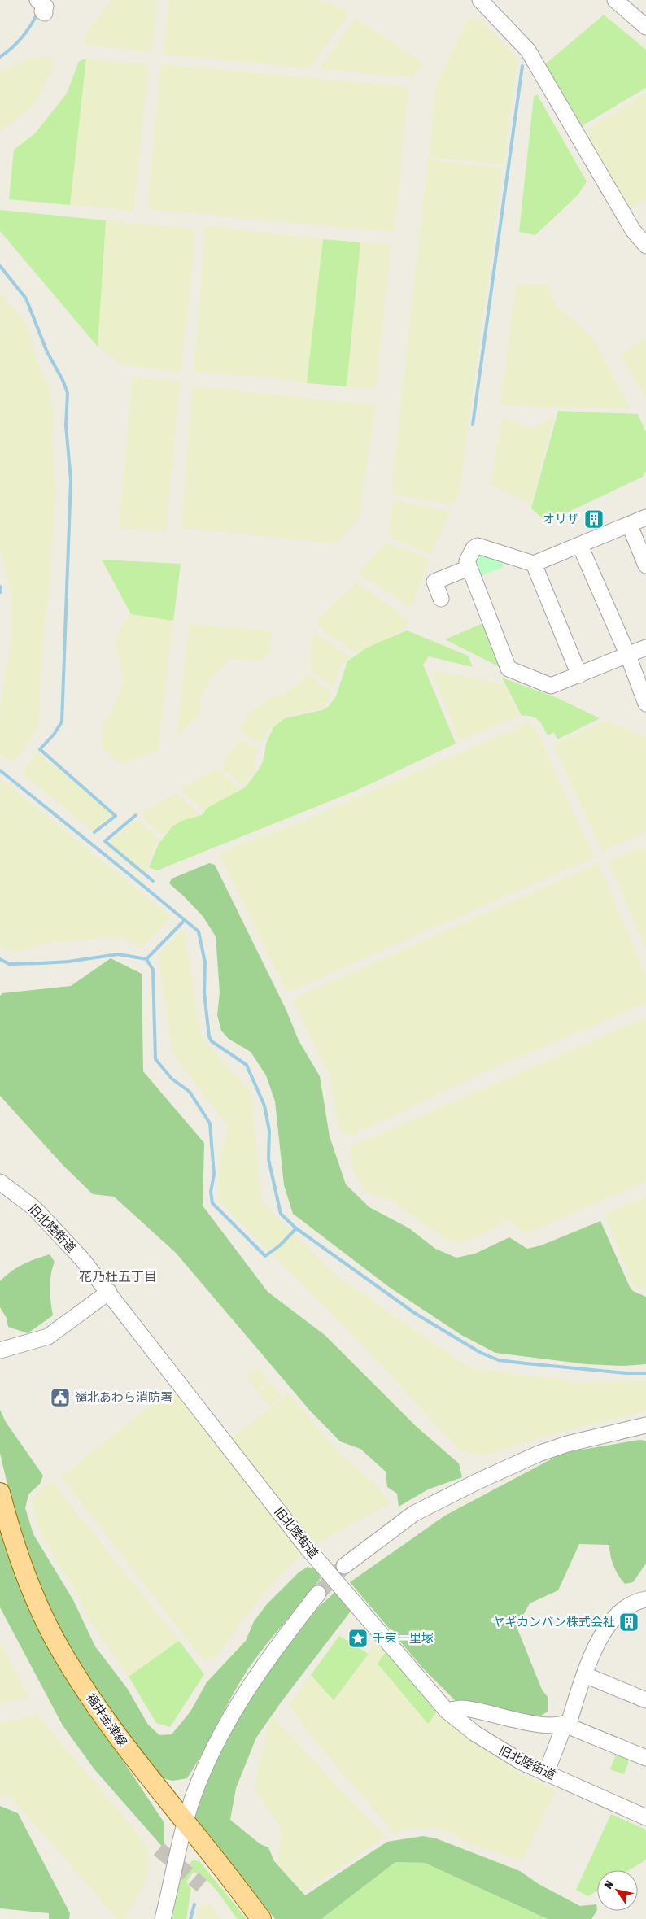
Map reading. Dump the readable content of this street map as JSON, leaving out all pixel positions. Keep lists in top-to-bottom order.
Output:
{
  "streets": {
    "main road": ["福井金津線"],
    "street": ["旧北陸街道"]
  },
  "districts": ["花乃杜五丁目"],
  "places": {
    "building": ["オリザ", "ヤギカンバン株式会社"],
    "public building": ["嶺北あわら消防署"],
    "place": ["千束一里塚"]
  },
  "north": "top left"
}
